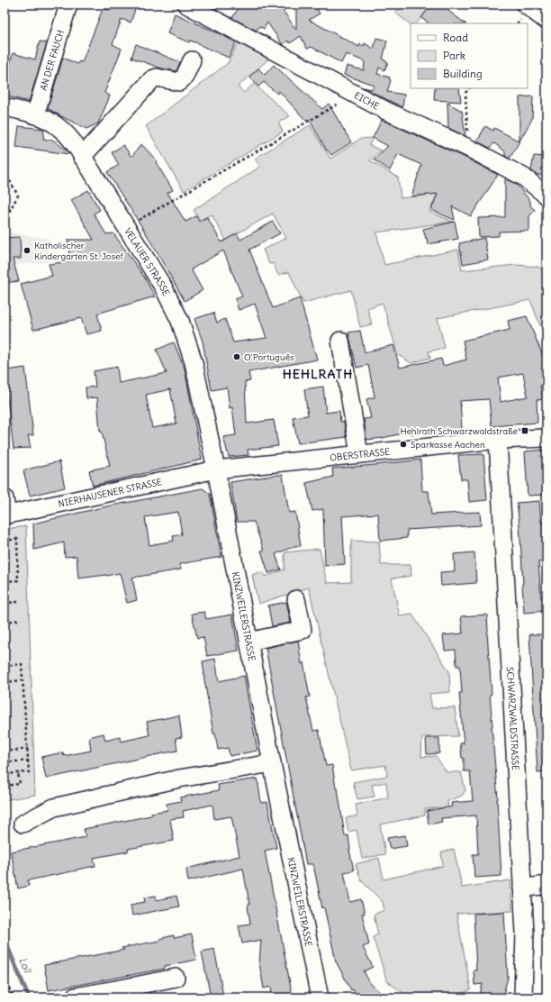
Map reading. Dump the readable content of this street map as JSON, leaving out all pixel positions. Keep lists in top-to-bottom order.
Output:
{
  "streets": {
    "street": [
      "AN DER FAUCH",
      "EICHE",
      "VELAUER STRASSE",
      "OBERSTRASSE",
      "NIERHAUSENER STRASSE",
      "KINZWEILERSTRASSE",
      "SCHWARZWALDSTRASSE"
    ]
  },
  "crossings": [
    ["AN DER FAUCH", "VELAUER STRASSE"],
    ["VELAUER STRASSE", "OBERSTRASSE"],
    ["VELAUER STRASSE", "NIERHAUSENER STRASSE"],
    ["VELAUER STRASSE", "KINZWEILERSTRASSE"],
    ["OBERSTRASSE", "NIERHAUSENER STRASSE"],
    ["OBERSTRASSE", "KINZWEILERSTRASSE"],
    ["OBERSTRASSE", "SCHWARZWALDSTRASSE"],
    ["NIERHAUSENER STRASSE", "KINZWEILERSTRASSE"]
  ],
  "districts": ["HEHLRATH"],
  "water": ["Loll"],
  "places": {
    "other": ["Katholischer Kindergarten St. Josef", "O'Português", "Sparkasse Aachen"],
    "transit": ["Hehlrath Schwarzwaldstraße"]
  },
  "legend": ["Road", "Park", "Building"]
}
